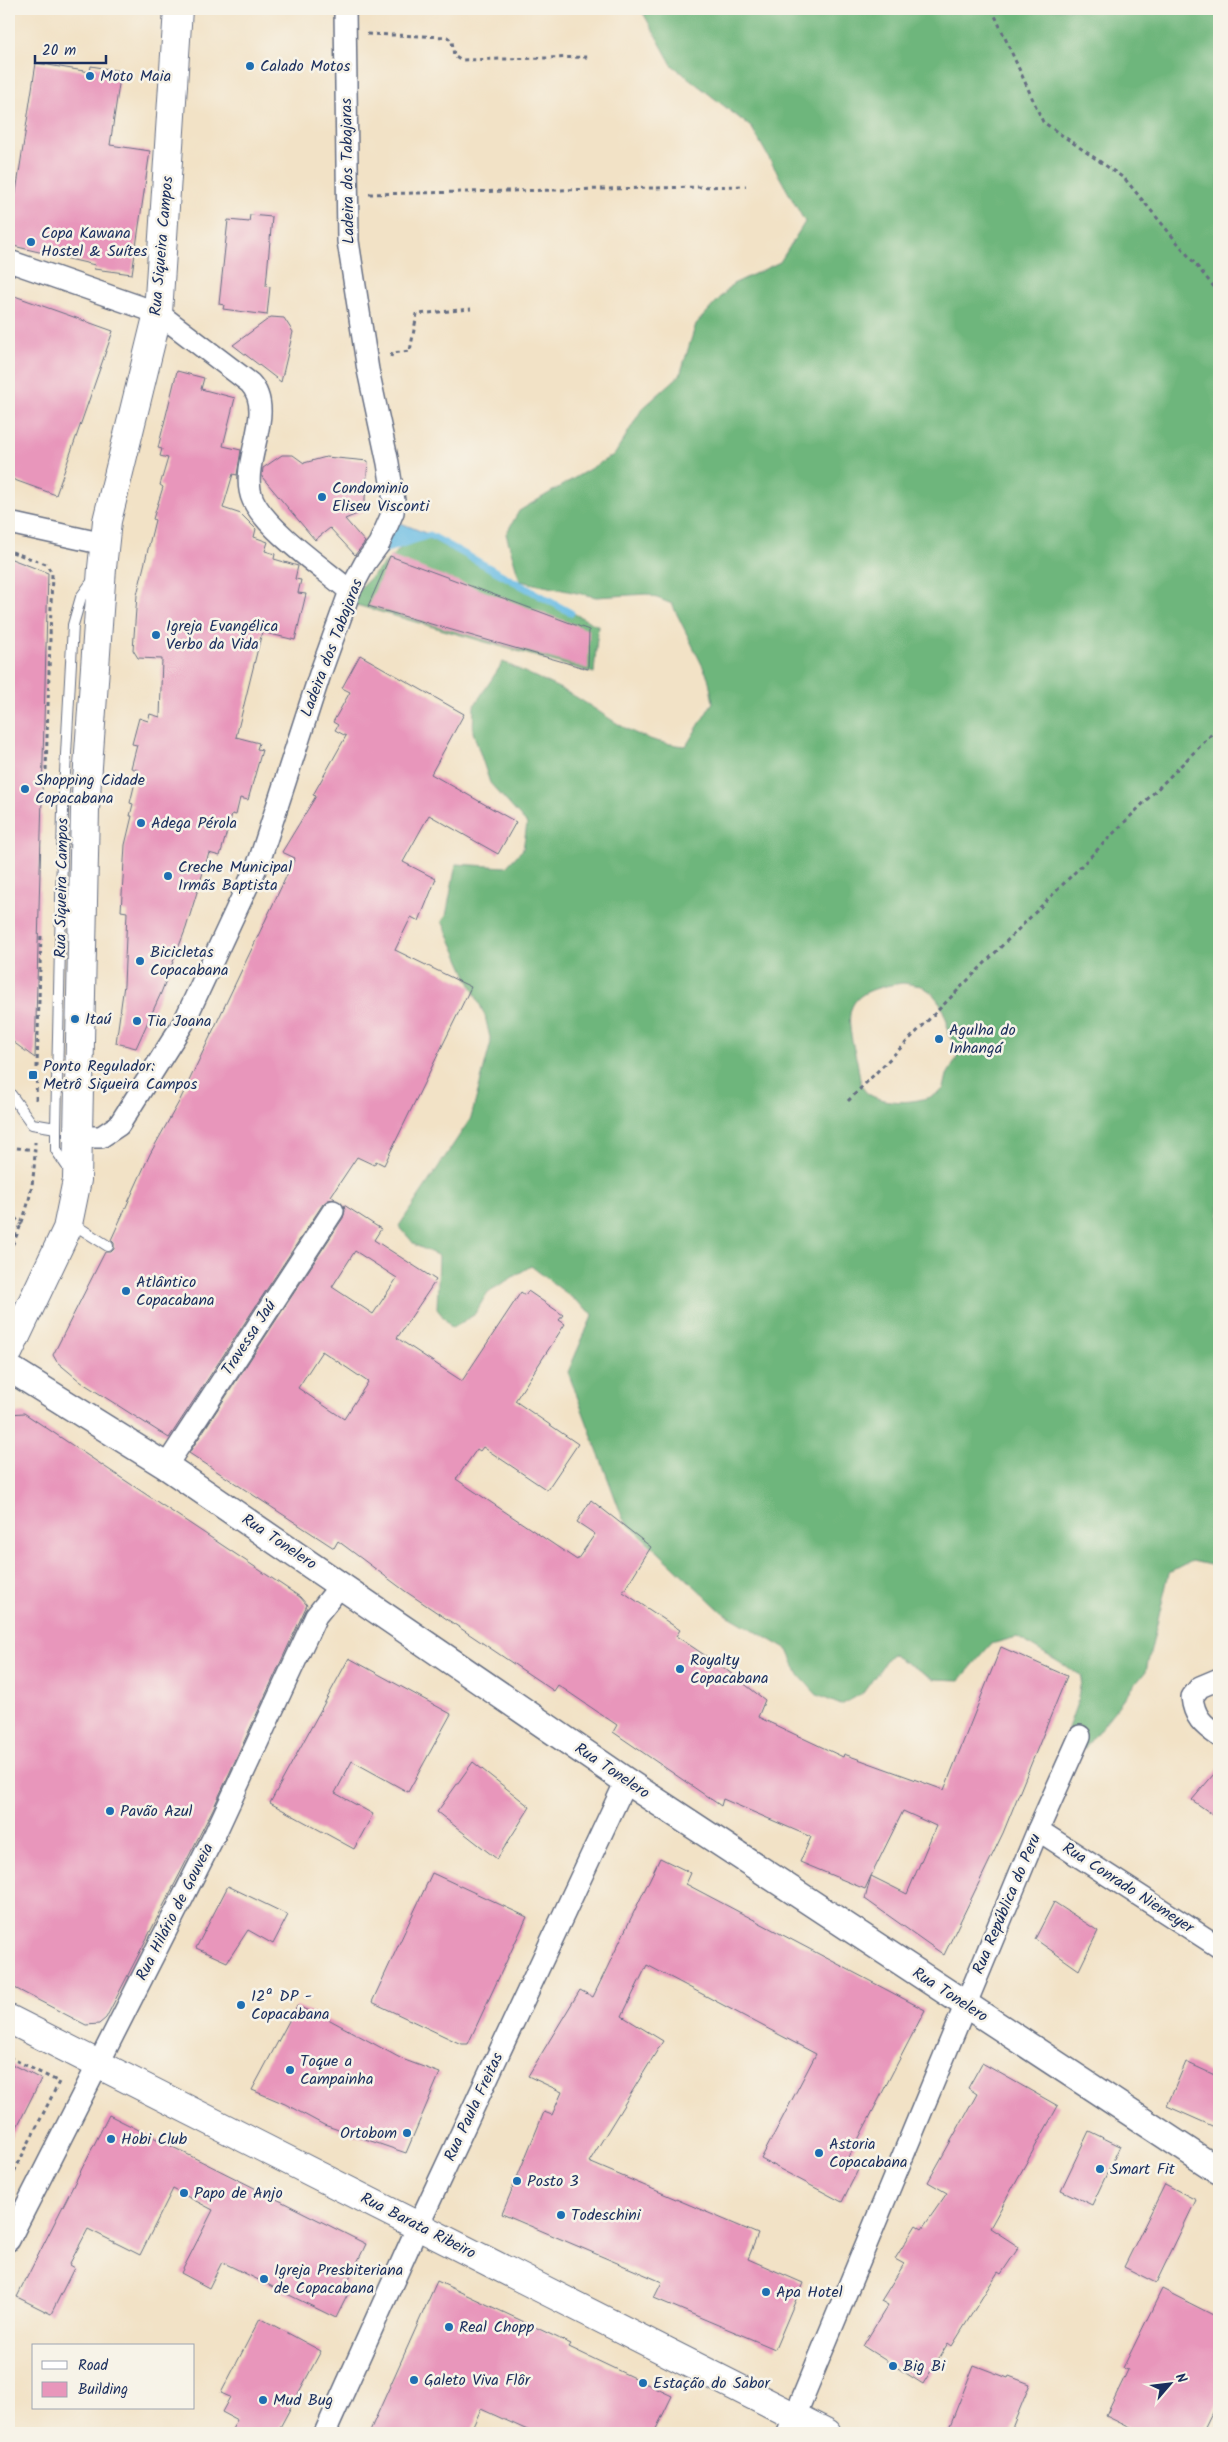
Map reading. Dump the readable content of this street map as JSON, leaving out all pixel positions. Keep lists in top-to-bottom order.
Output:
{
  "streets": {
    "main road": ["Rua Siqueira Campos", "Rua Barata Ribeiro"],
    "street": [
      "Ladeira dos Tabajaras",
      "Travessa Jaú",
      "Rua Tonelero",
      "Rua Conrado Niemeyer",
      "Rua República do Peru",
      "Rua Hilário de Gouveia",
      "Rua Paula Freitas"
    ]
  },
  "crossings": [
    ["Ladeira dos Tabajaras", "Rua Siqueira Campos"],
    ["Travessa Jaú", "Rua Tonelero"],
    ["Rua Tonelero", "Rua República do Peru"],
    ["Rua Tonelero", "Rua Hilário de Gouveia"],
    ["Rua Tonelero", "Rua Paula Freitas"],
    ["Rua Conrado Niemeyer", "Rua República do Peru"],
    ["Rua República do Peru", "Rua Barata Ribeiro"],
    ["Rua Hilário de Gouveia", "Rua Barata Ribeiro"],
    ["Rua Paula Freitas", "Rua Barata Ribeiro"]
  ],
  "places": {
    "other": [
      "Calado Motos",
      "Moto Maia",
      "Copa Kawana Hostel & Suítes",
      "Condominio Eliseu Visconti",
      "Igreja Evangélica Verbo da Vida",
      "Shopping Cidade Copacabana",
      "Adega Pérola",
      "Creche Municipal Irmãs Baptista",
      "Bicicletas Copacabana",
      "Itaú",
      "Tia Joana",
      "Agulha do Inhangá",
      "Atlântico Copacabana",
      "Royalty Copacabana",
      "Pavão Azul",
      "12ª DP - Copacabana",
      "Toque a Campainha",
      "Ortobom",
      "Hobi Club",
      "Astoria Copacabana",
      "Smart Fit",
      "Posto 3",
      "Papo de Anjo",
      "Todeschini",
      "Igreja Presbiteriana de Copacabana",
      "Apa Hotel",
      "Real Chopp",
      "Big Bi",
      "Galeto Viva Flôr",
      "Estação do Sabor",
      "Mud Bug"
    ],
    "transit": ["Ponto Regulador: Metrô Siqueira Campos"]
  },
  "legend": ["Road", "Building"],
  "scale_bar": "20 m",
  "north": "top right"
}
